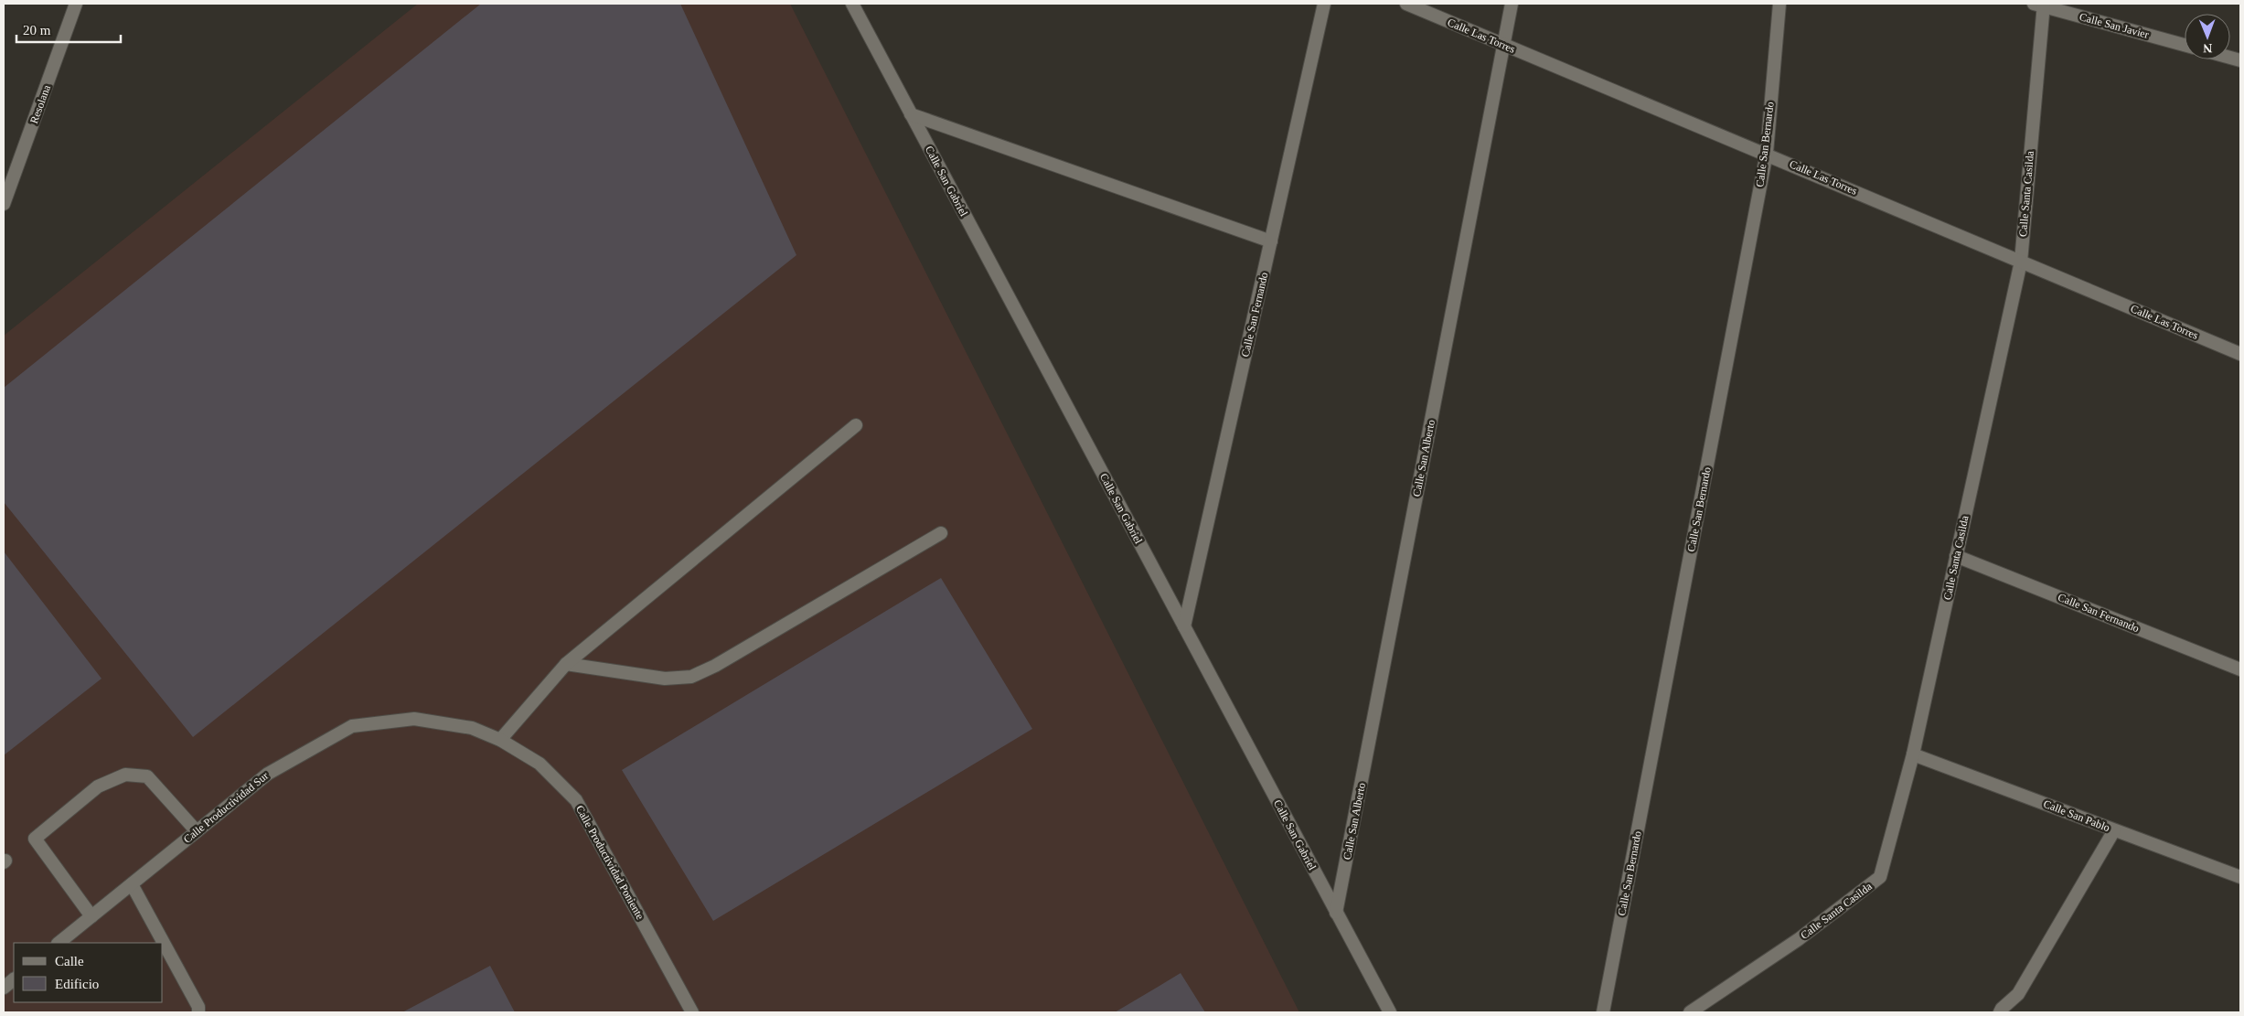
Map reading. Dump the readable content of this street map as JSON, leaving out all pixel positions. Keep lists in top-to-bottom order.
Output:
{
  "streets": {
    "street": [
      "Calle San Javier",
      "Calle Las Torres",
      "Resolana",
      "Calle San Bernardo",
      "Calle San Gabriel",
      "Calle Santa Casilda",
      "Calle San Fernando",
      "Calle San Alberto",
      "Calle Productividad Sur",
      "Calle San Pablo",
      "Calle Productividad Poniente"
    ]
  },
  "crossings": [
    ["Calle San Javier", "Calle Santa Casilda"],
    ["Calle Las Torres", "Calle San Bernardo"],
    ["Calle Las Torres", "Calle Santa Casilda"],
    ["Calle Las Torres", "Calle San Alberto"],
    ["Calle San Gabriel", "Calle San Fernando"],
    ["Calle San Gabriel", "Calle San Alberto"],
    ["Calle Santa Casilda", "Calle San Fernando"],
    ["Calle Santa Casilda", "Calle San Pablo"],
    ["Calle Productividad Sur", "Calle Productividad Poniente"]
  ],
  "legend": ["Calle", "Edificio"],
  "scale_bar": "20 m",
  "north": "bottom"
}
